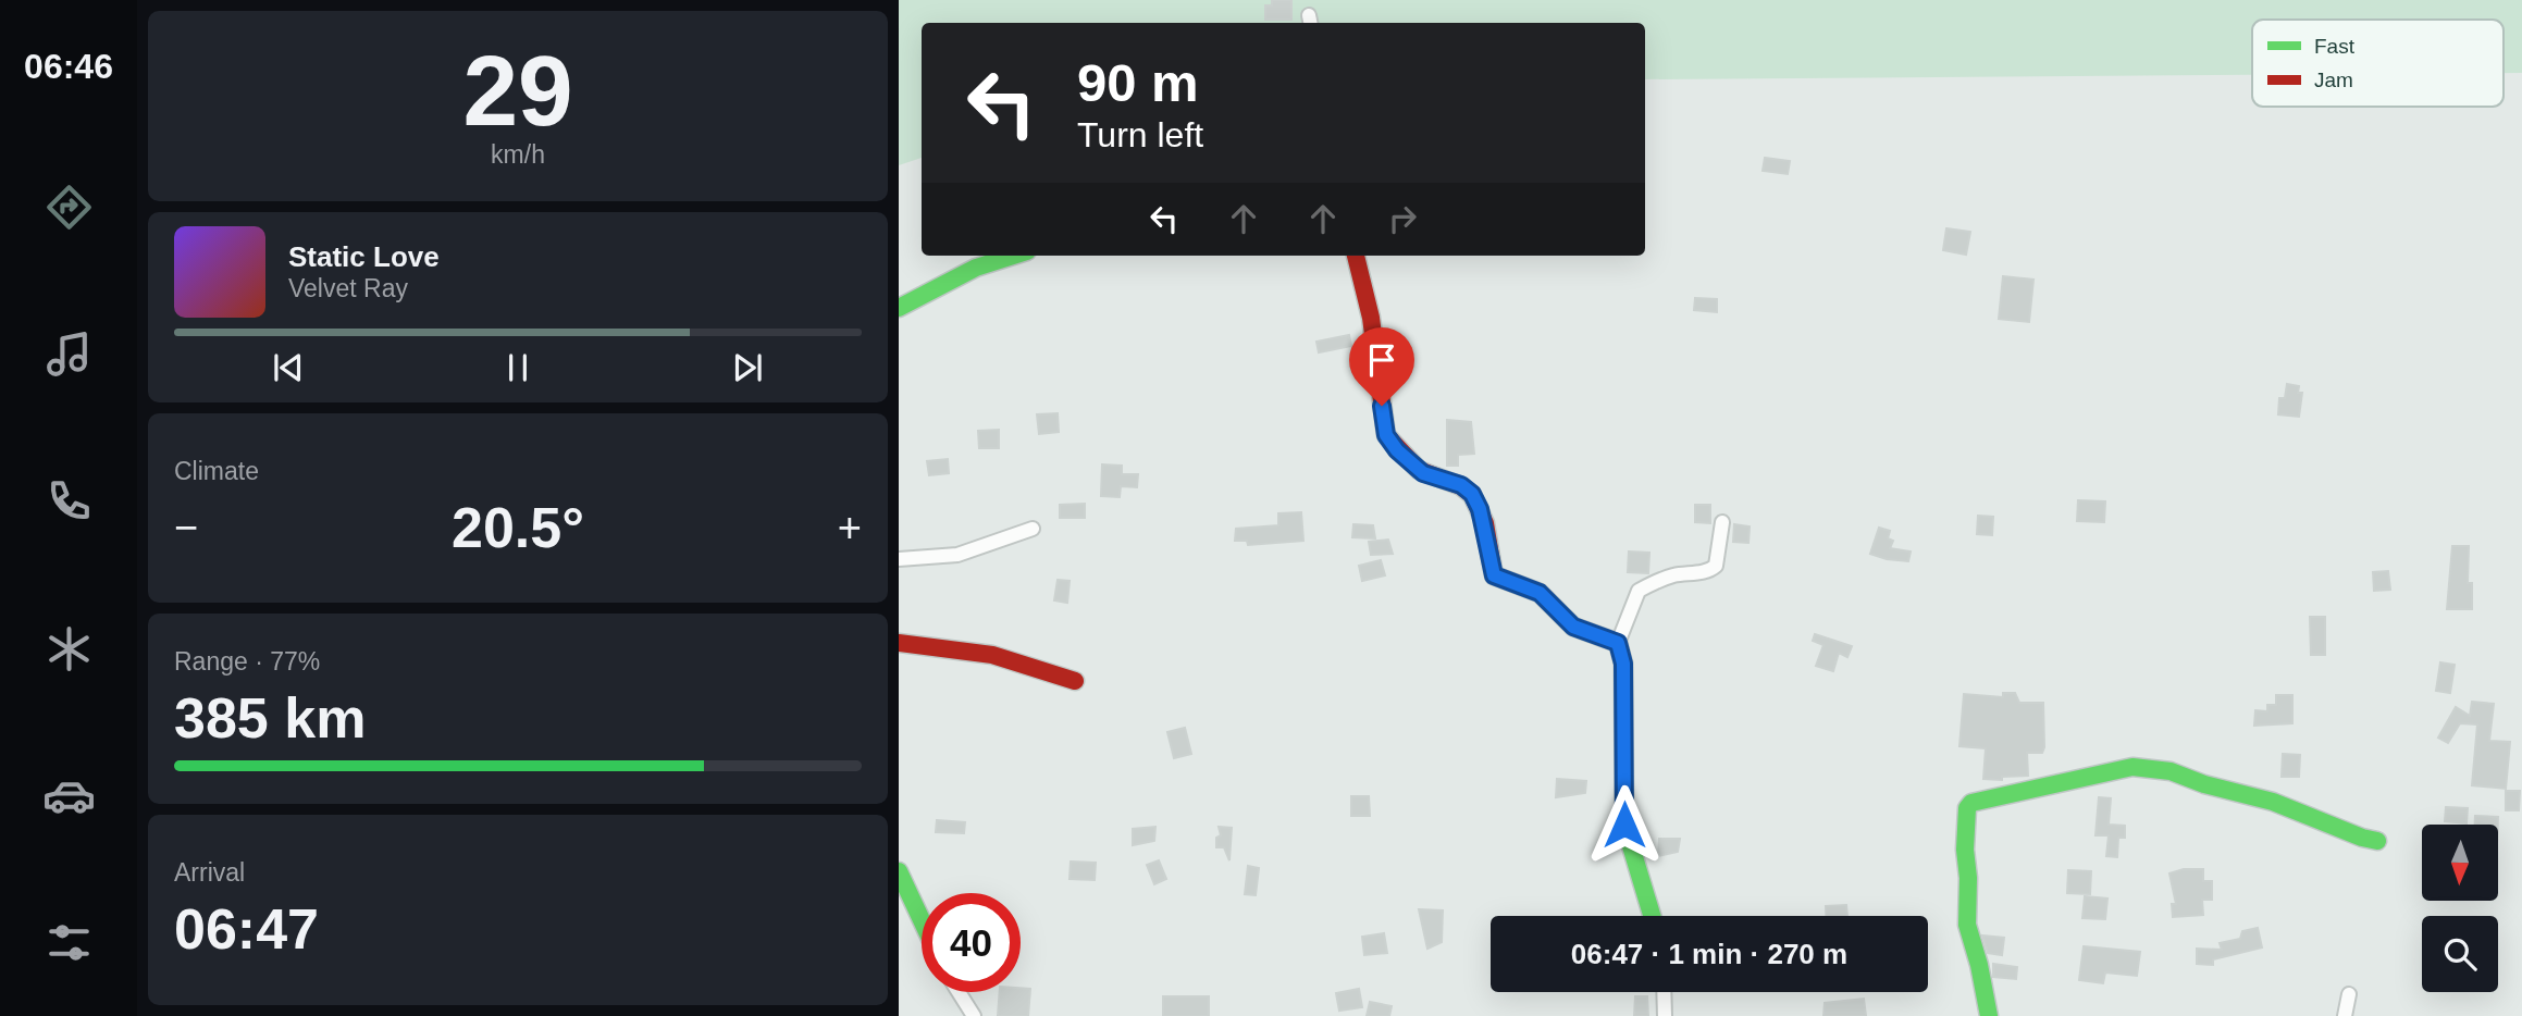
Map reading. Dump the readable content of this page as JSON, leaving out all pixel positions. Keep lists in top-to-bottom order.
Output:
{
  "legend": ["Fast", "Jam"],
  "north": "bottom",
  "page": {
    "tabs": "06:46",
    "tile": [
      ["29", "km/h"],
      "Climate",
      ["Range · 77%", "385 km"],
      ["Arrival", "06:47"]
    ],
    "turn": ["90 m", "Turn left"],
    "song": ["Static Love", "Velvet Ray"],
    "heat": ["−", "20.5°", "+"],
    "limit": "40",
    "trip": "06:47 · 1 min · 270 m"
  }
}
